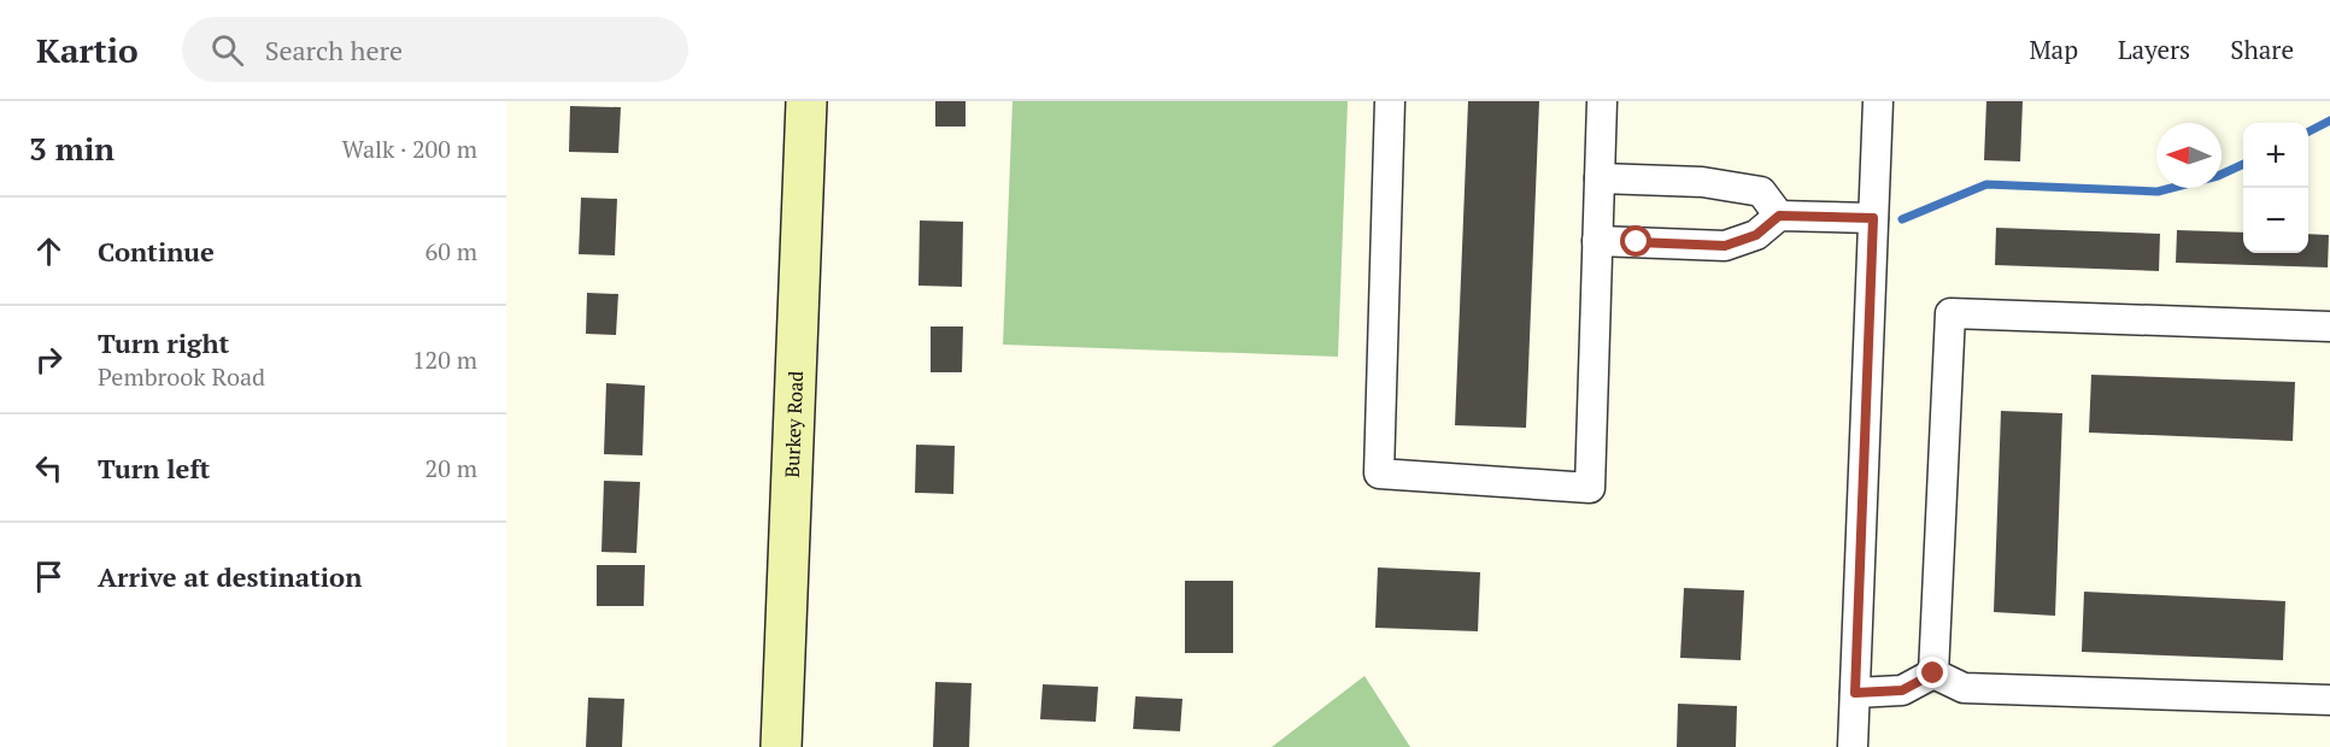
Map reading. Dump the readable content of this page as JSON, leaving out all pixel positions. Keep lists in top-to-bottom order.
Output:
{
  "streets": {
    "street": ["Burkey Road"]
  },
  "north": "left",
  "page": {
    "header": "Kartio",
    "search": "Search here",
    "nav": ["Map", "Layers", "Share"],
    "heading": ["3 min", "Walk · 200 m"],
    "map_buttons": ["+", "−"],
    "list": [
      ["Continue", "60 m"],
      ["Turn right", "Pembrook Road", "120 m"],
      ["Turn left", "20 m"],
      "Arrive at destination"
    ]
  }
}
